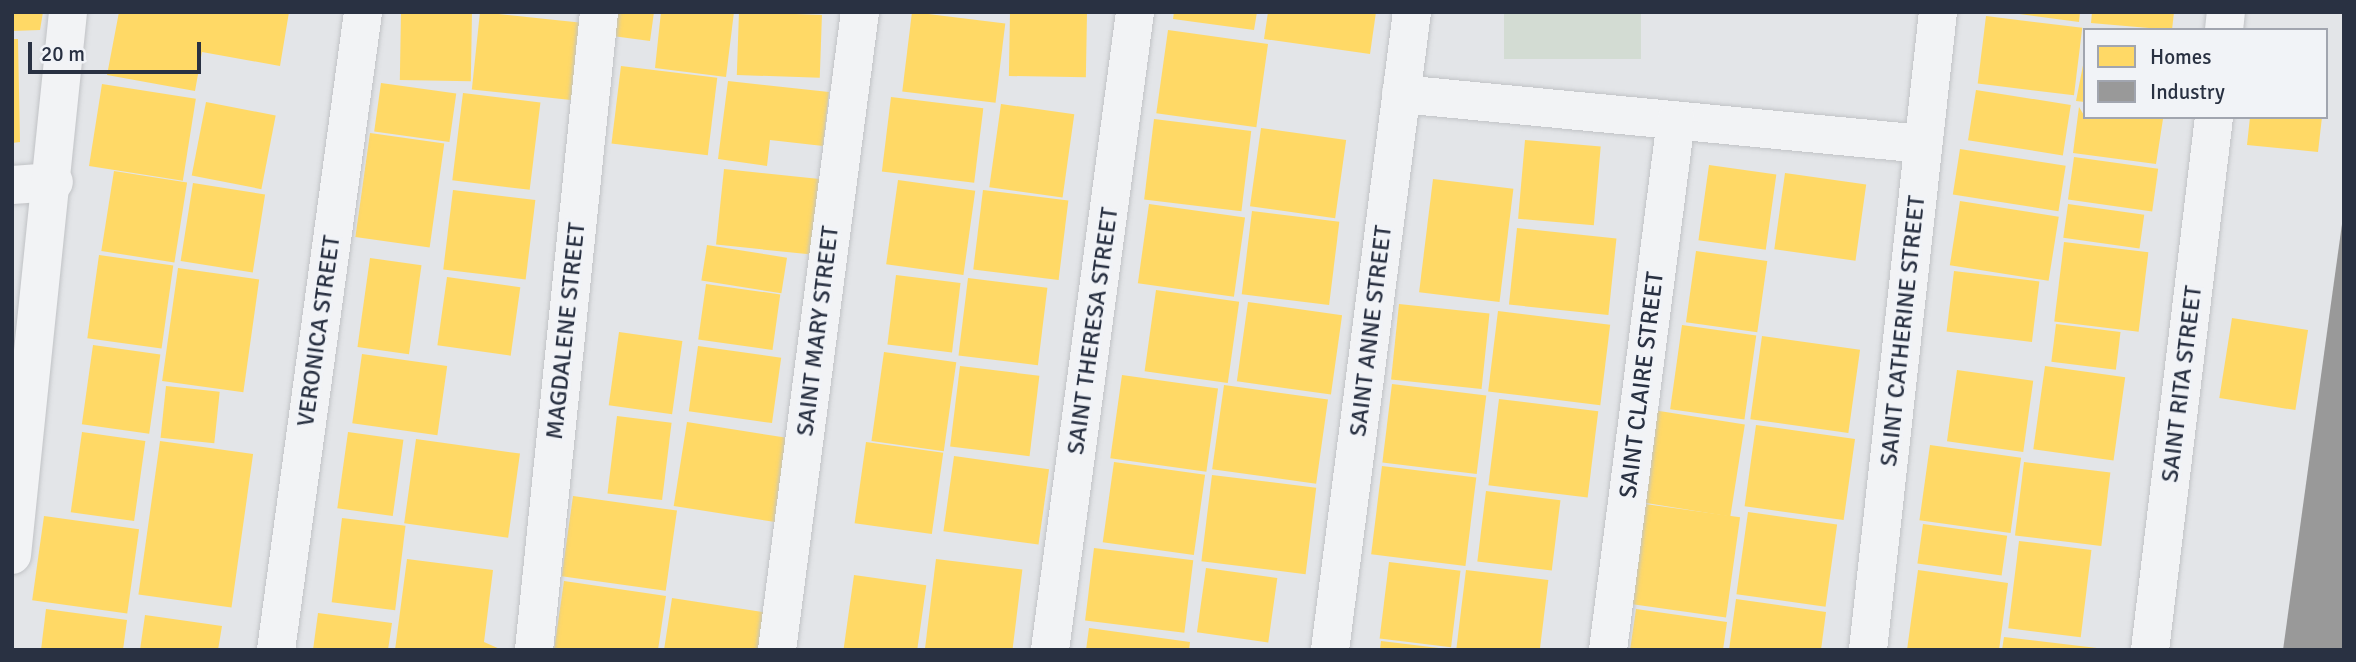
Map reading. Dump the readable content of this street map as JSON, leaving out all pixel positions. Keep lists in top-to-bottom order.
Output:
{
  "streets": {
    "street": [
      "VERONICA STREET",
      "MAGDALENE STREET",
      "SAINT MARY STREET",
      "SAINT THERESA STREET",
      "SAINT ANNE STREET",
      "SAINT CATHERINE STREET",
      "SAINT RITA STREET",
      "SAINT CLAIRE STREET"
    ]
  },
  "legend": ["Homes", "Industry"],
  "scale_bar": "20 m"
}
